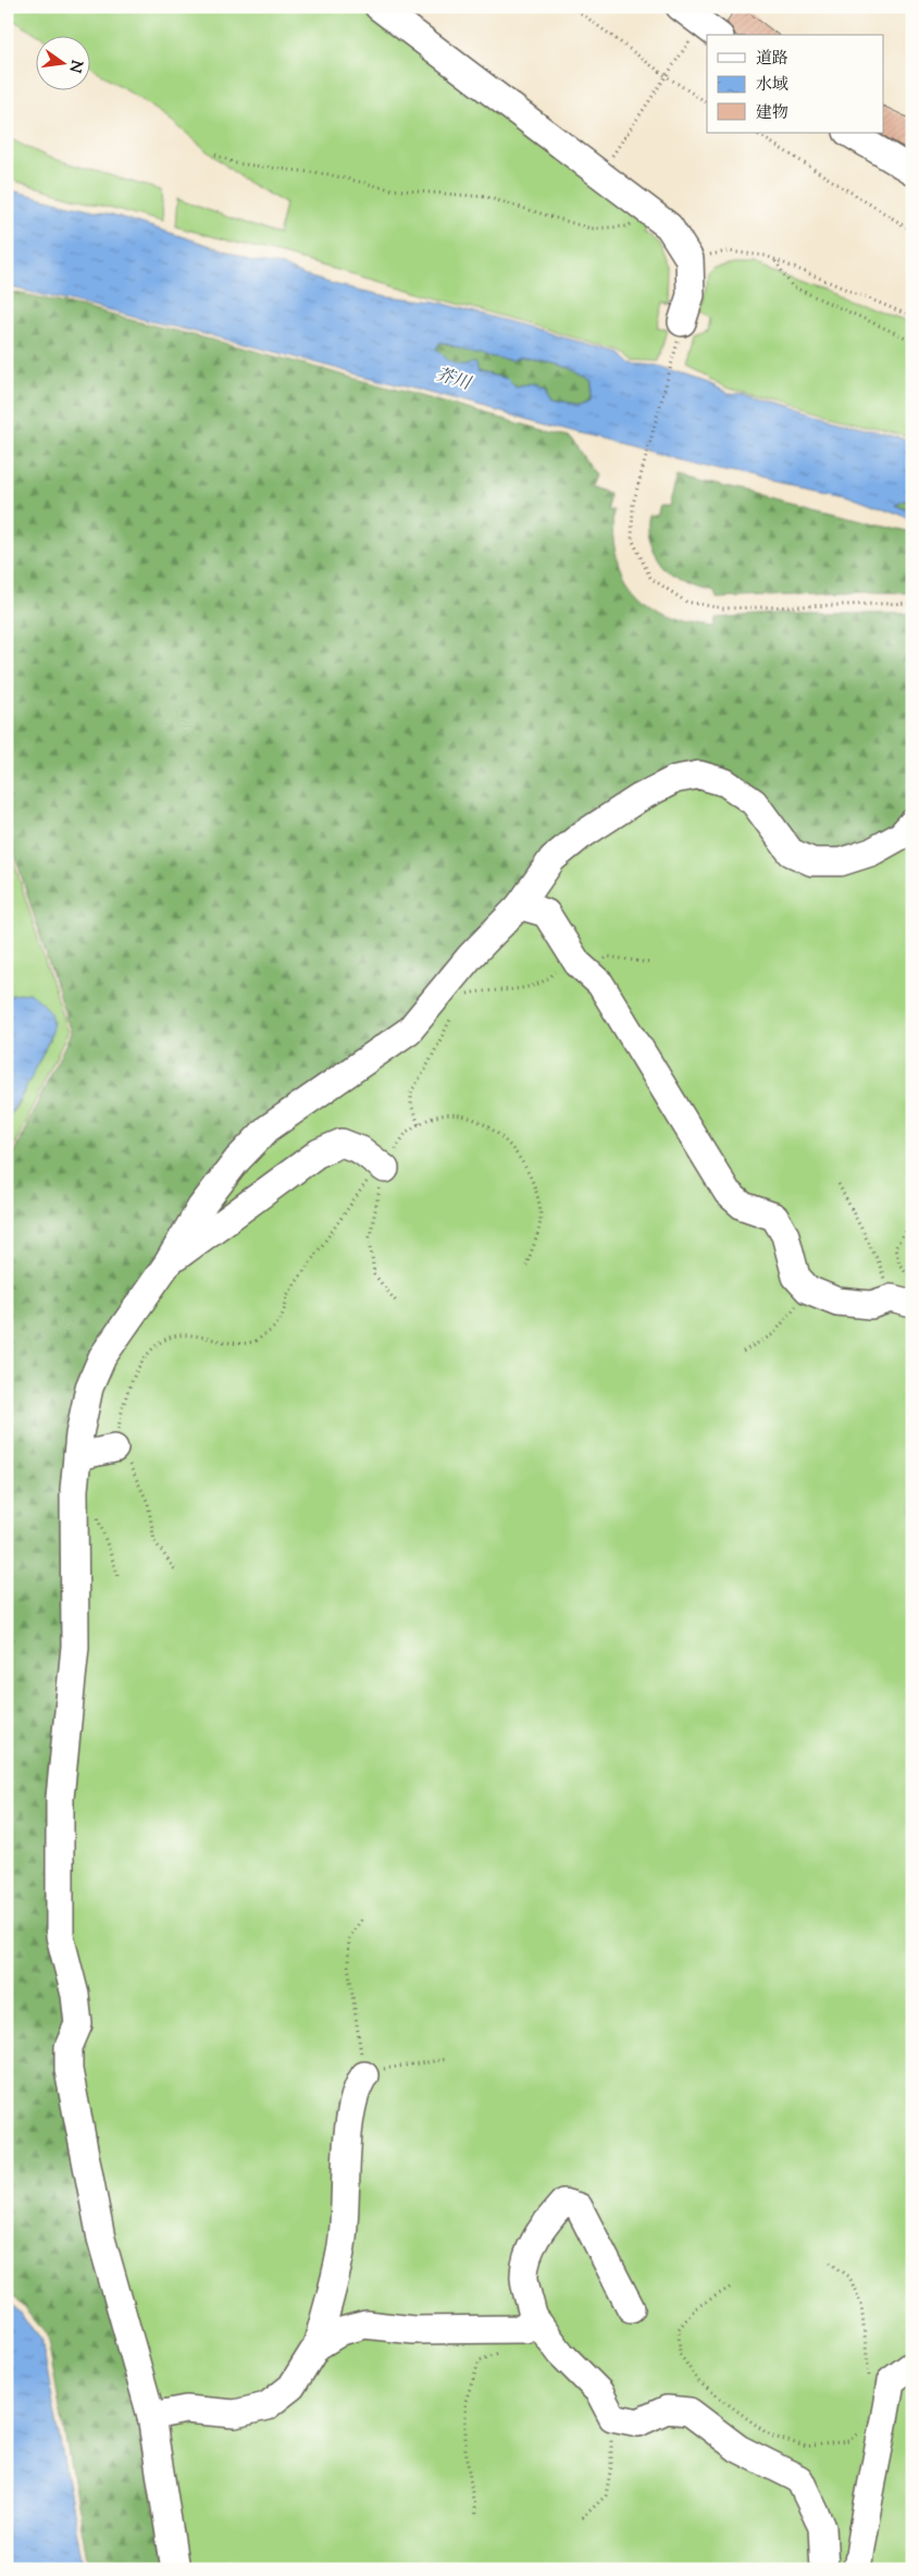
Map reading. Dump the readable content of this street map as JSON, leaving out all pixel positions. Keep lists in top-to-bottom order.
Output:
{
  "water": ["芥川"],
  "legend": ["道路", "水域", "建物"],
  "north": "right"
}
